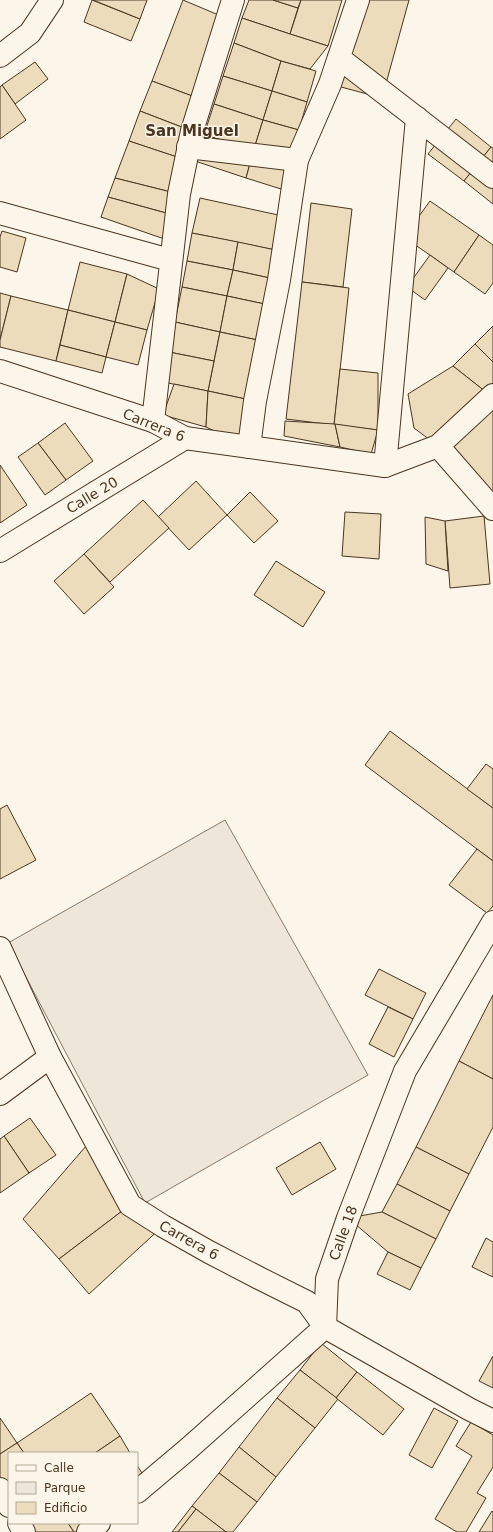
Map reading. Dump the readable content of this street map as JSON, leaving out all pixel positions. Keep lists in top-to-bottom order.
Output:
{
  "streets": {
    "street": ["Carrera 6", "Calle 20", "Calle 18"]
  },
  "crossings": [
    ["Carrera 6", "Calle 20"],
    ["Carrera 6", "Calle 18"]
  ],
  "districts": ["San Miguel"],
  "legend": ["Calle", "Parque", "Edificio"]
}
